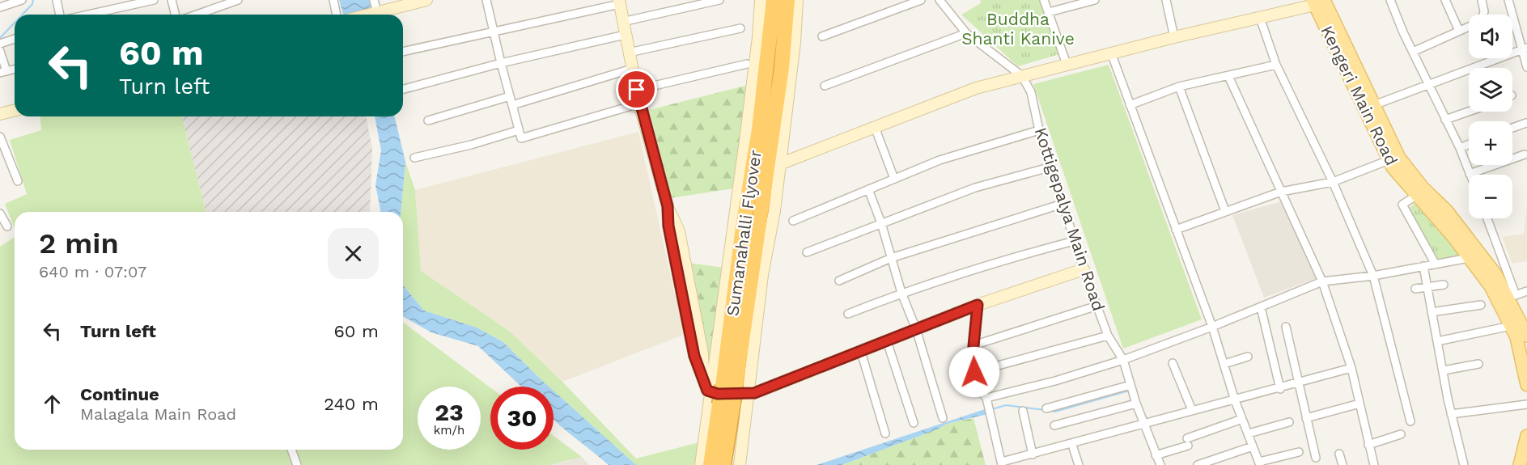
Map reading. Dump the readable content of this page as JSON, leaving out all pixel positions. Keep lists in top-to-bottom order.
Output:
{
  "streets": {
    "highway": ["Sumanahalli Flyover"],
    "main road": ["Kengeri Main Road"],
    "street": ["Kottigepalya Main Road"]
  },
  "parks": ["Buddha Shanti Kanive"],
  "page": {
    "map_buttons": ["+", "−"],
    "turn": ["60 m", "Turn left"],
    "heading": ["2 min", "640 m · 07:07"],
    "list": [
      {
        "name": "Turn left",
        "value": "60 m"
      },
      {
        "name": "Continue",
        "note": "Malagala Main Road",
        "value": "240 m"
      }
    ],
    "speed": "23 km/h",
    "limit": "30"
  }
}
